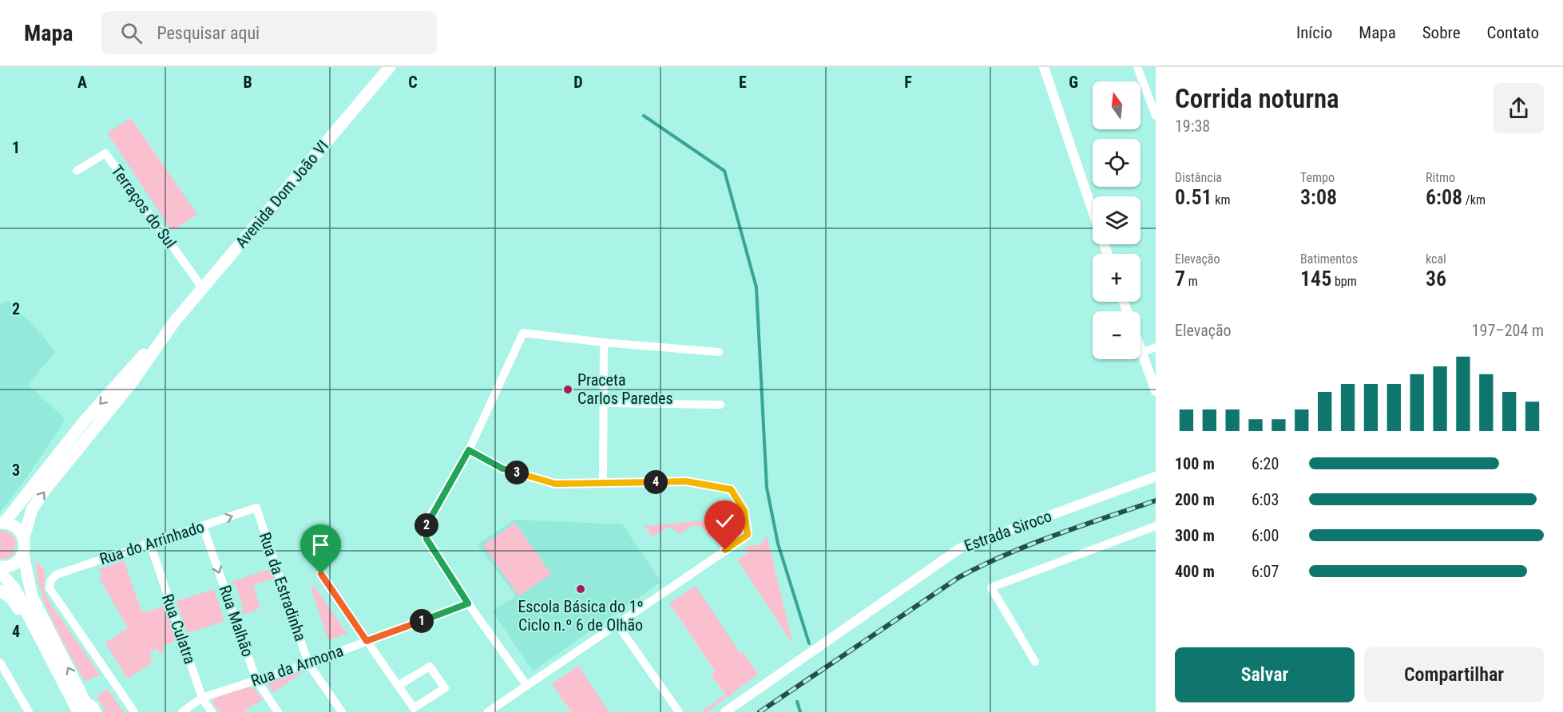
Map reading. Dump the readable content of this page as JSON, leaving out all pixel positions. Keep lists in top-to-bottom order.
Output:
{
  "streets": {
    "main road": ["Avenida Dom João VI"],
    "street": [
      "Terraços do Sul",
      "Estrada Siroco",
      "Rua do Arrinhado",
      "Rua da Estradinha",
      "Rua Malhão",
      "Rua Culatra",
      "Rua da Armona"
    ]
  },
  "crossings": [
    ["Avenida Dom João VI", "Terraços do Sul"],
    ["Rua do Arrinhado", "Rua da Estradinha"],
    ["Rua do Arrinhado", "Rua Malhão"],
    ["Rua do Arrinhado", "Rua Culatra"],
    ["Rua da Estradinha", "Rua da Armona"],
    ["Rua Malhão", "Rua da Armona"],
    ["Rua Culatra", "Rua da Armona"]
  ],
  "one_way": ["Rua Malhão"],
  "places": ["Praceta Carlos Paredes", "Escola Básica do 1º Ciclo n.º 6 de Olhão"],
  "north": "top",
  "page": {
    "header": "Mapa",
    "search": "Pesquisar aqui",
    "nav": [
      "Início",
      "Mapa",
      "Sobre",
      "Contato"
    ],
    "heading": ["Corrida noturna", "19:38"],
    "map_buttons": ["+", "−"],
    "stats": [
      ["Distância", "0.51 km"],
      ["Tempo", "3:08"],
      ["Ritmo", "6:08 /km"],
      ["Elevação", "7 m"],
      ["Batimentos", "145 bpm"],
      ["kcal", "36"]
    ],
    "chart": ["Elevação", "197–204 m"],
    "list": [
      {
        "name": "100 m",
        "note": "6:20"
      },
      {
        "name": "200 m",
        "note": "6:03"
      },
      {
        "name": "300 m",
        "note": "6:00"
      },
      {
        "name": "400 m",
        "note": "6:07"
      }
    ],
    "pins": [
      "3",
      "4",
      "2",
      "1"
    ],
    "buttons": ["Salvar", "Compartilhar"]
  },
  "grid": {
    "columns": [
      "A",
      "B",
      "C",
      "D",
      "E",
      "F",
      "G"
    ],
    "rows": [
      "1",
      "2",
      "3",
      "4"
    ]
  }
}
